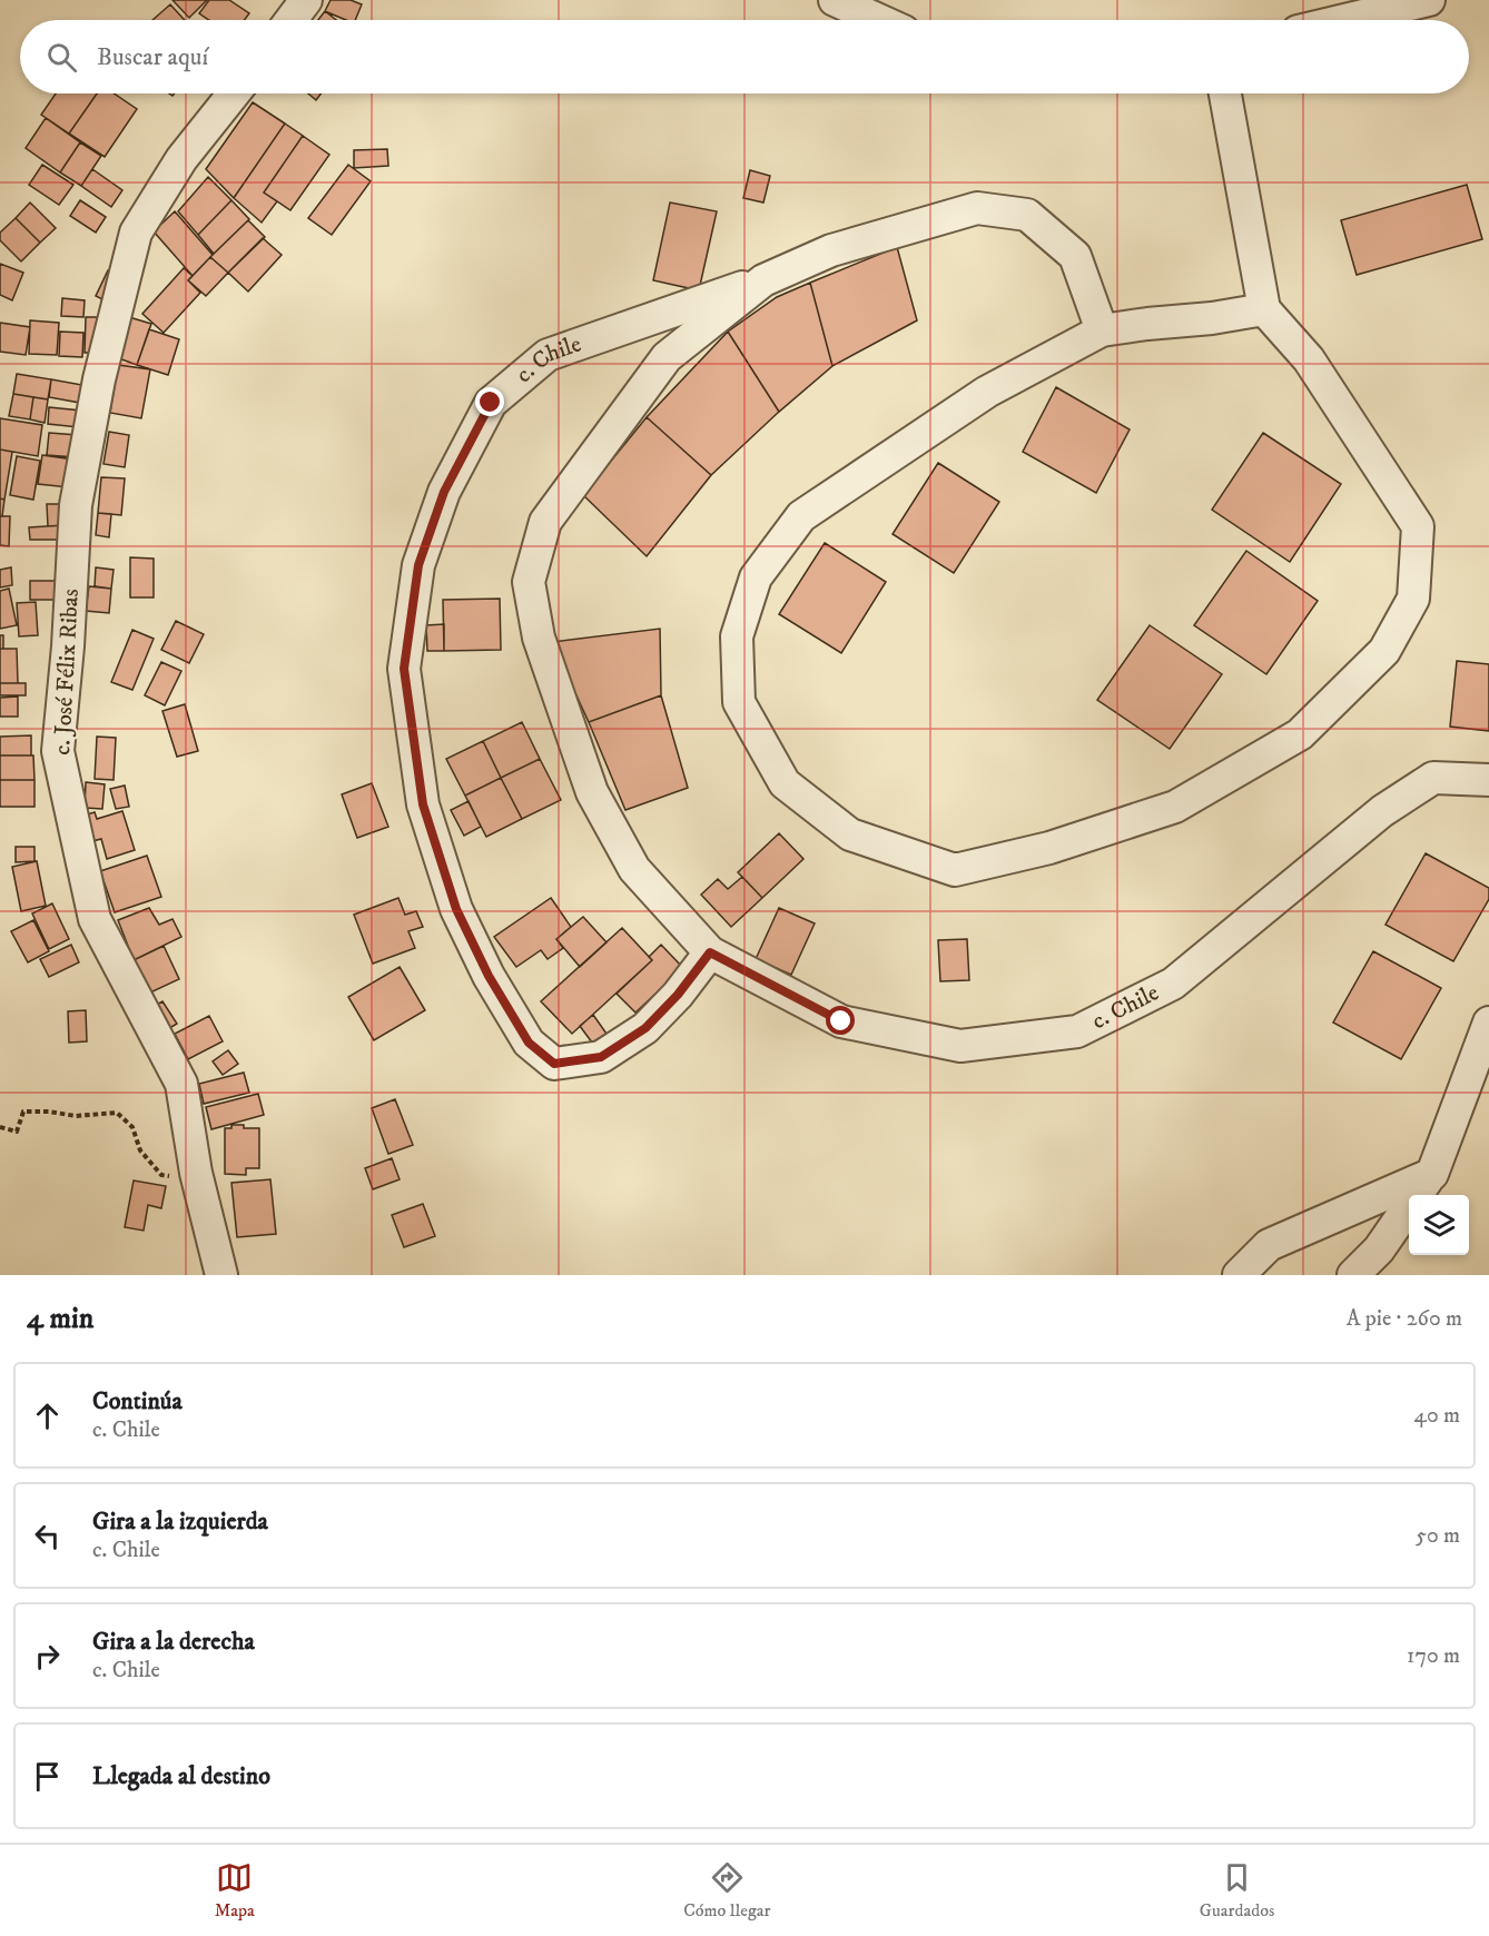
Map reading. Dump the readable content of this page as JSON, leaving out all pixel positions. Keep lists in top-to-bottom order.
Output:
{
  "streets": {
    "street": ["c. Chile", "c. José Félix Ribas"]
  },
  "page": {
    "search": "Buscar aquí",
    "heading": ["4 min", "A pie · 260 m"],
    "list": [
      ["Continúa", "c. Chile", "40 m"],
      ["Gira a la izquierda", "c. Chile", "50 m"],
      ["Gira a la derecha", "c. Chile", "170 m"],
      "Llegada al destino"
    ],
    "nav": ["Mapa", "Cómo llegar", "Guardados"]
  }
}
